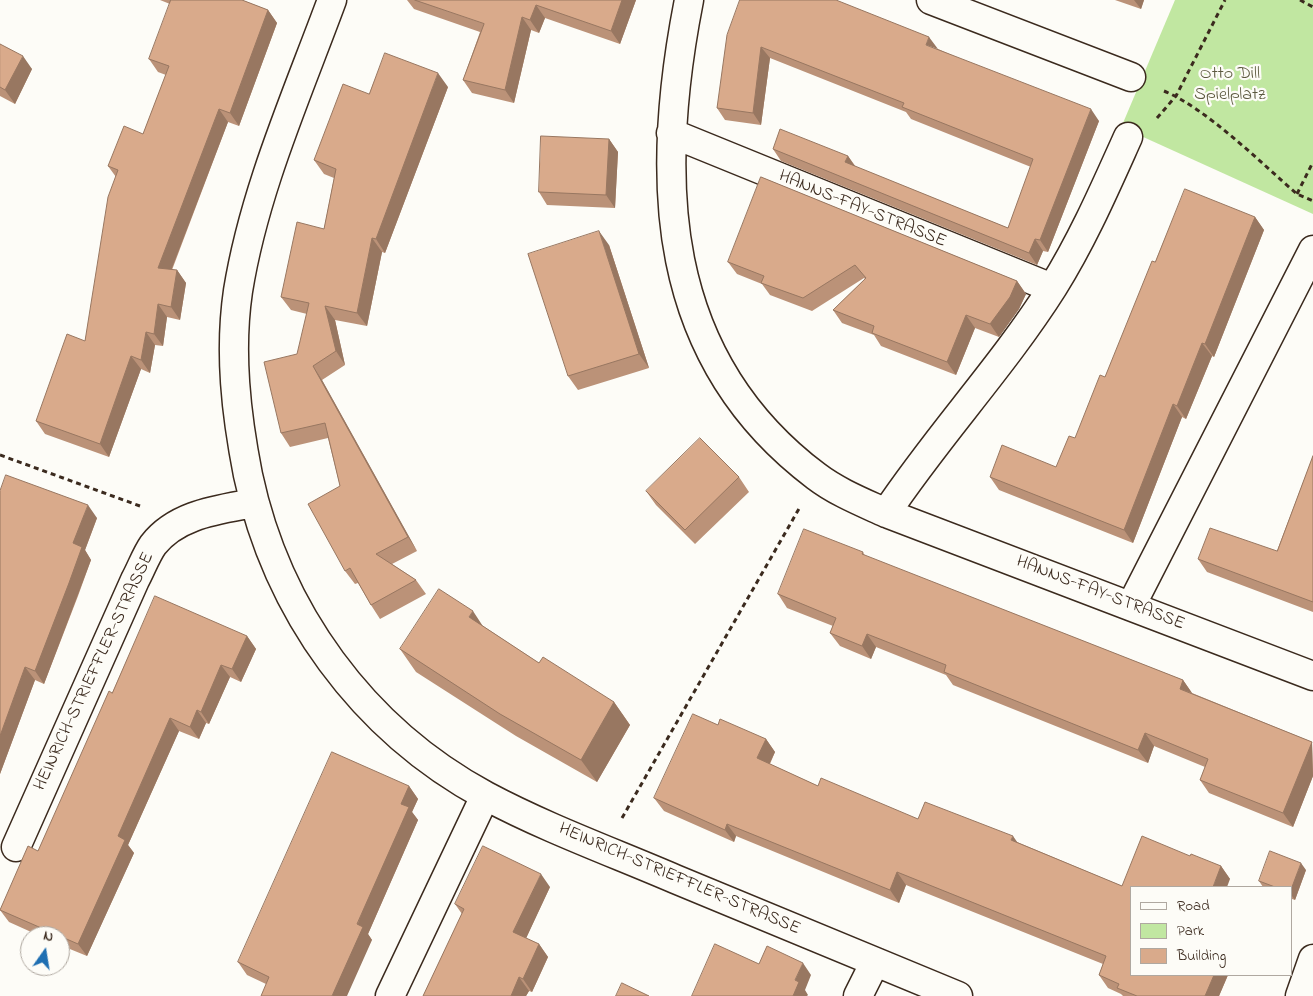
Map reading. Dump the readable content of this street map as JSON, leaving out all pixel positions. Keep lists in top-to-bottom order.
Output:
{
  "streets": {
    "street": ["HANNS-FAY-STRASSE", "HEINRICH-STRIEFFLER-STRASSE"]
  },
  "parks": ["Otto Dill Spielplatz"],
  "legend": ["Road", "Park", "Building"],
  "north": "top"
}
